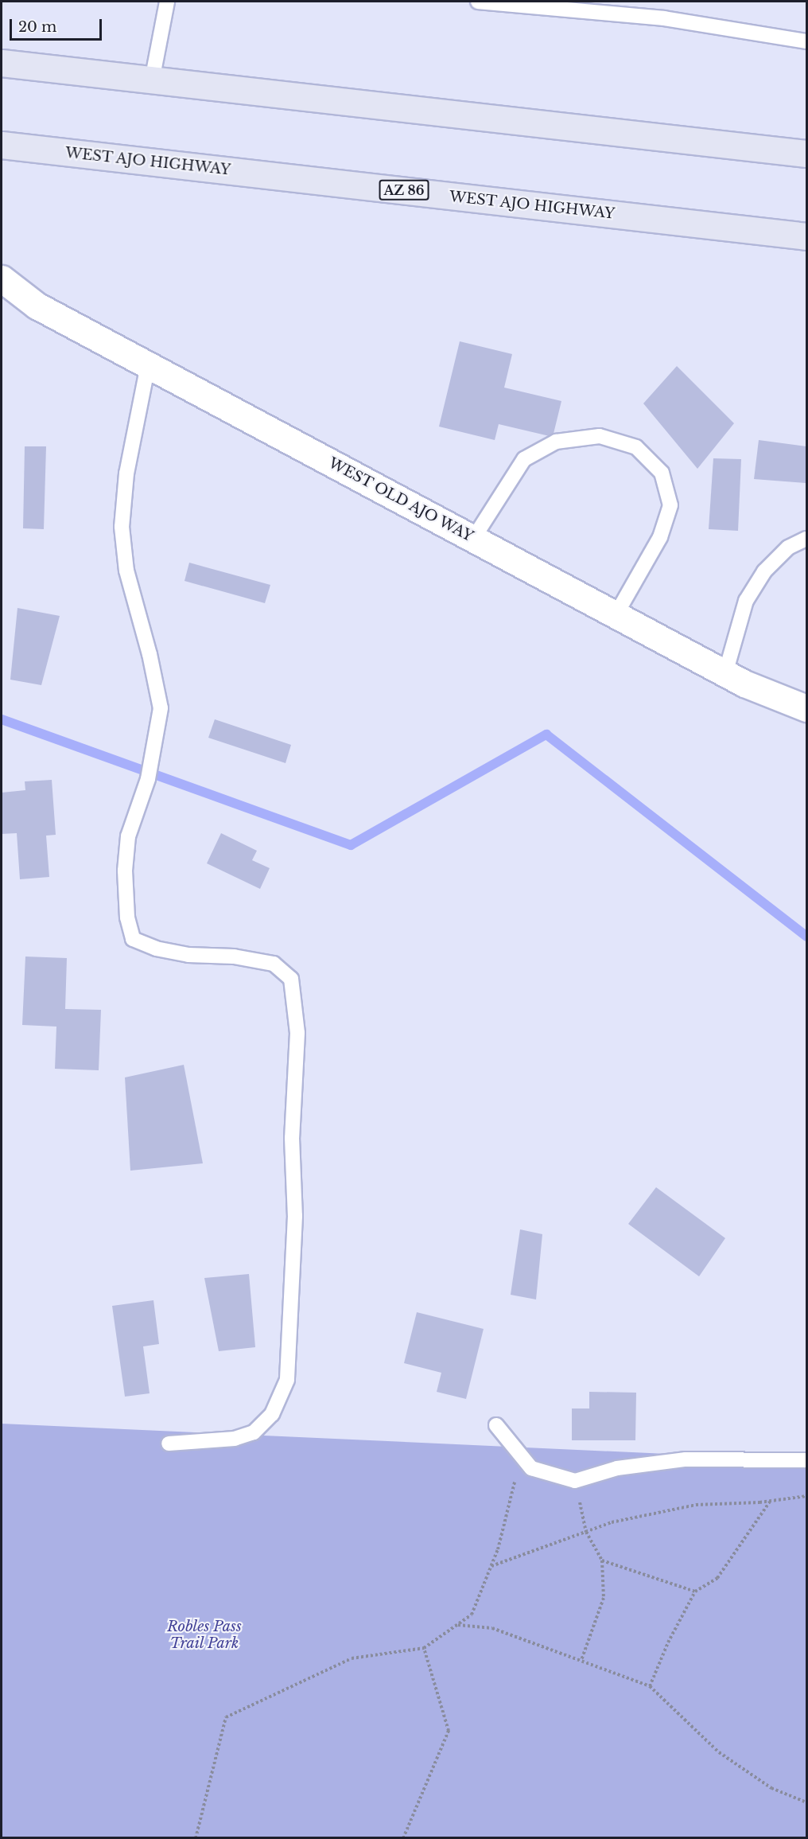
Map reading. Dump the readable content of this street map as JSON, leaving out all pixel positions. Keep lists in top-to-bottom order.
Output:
{
  "streets": {
    "main road": ["WEST AJO HIGHWAY", "AZ 86"],
    "street": ["WEST OLD AJO WAY"]
  },
  "parks": ["Robles Pass Trail Park"],
  "scale_bar": "20 m"
}
